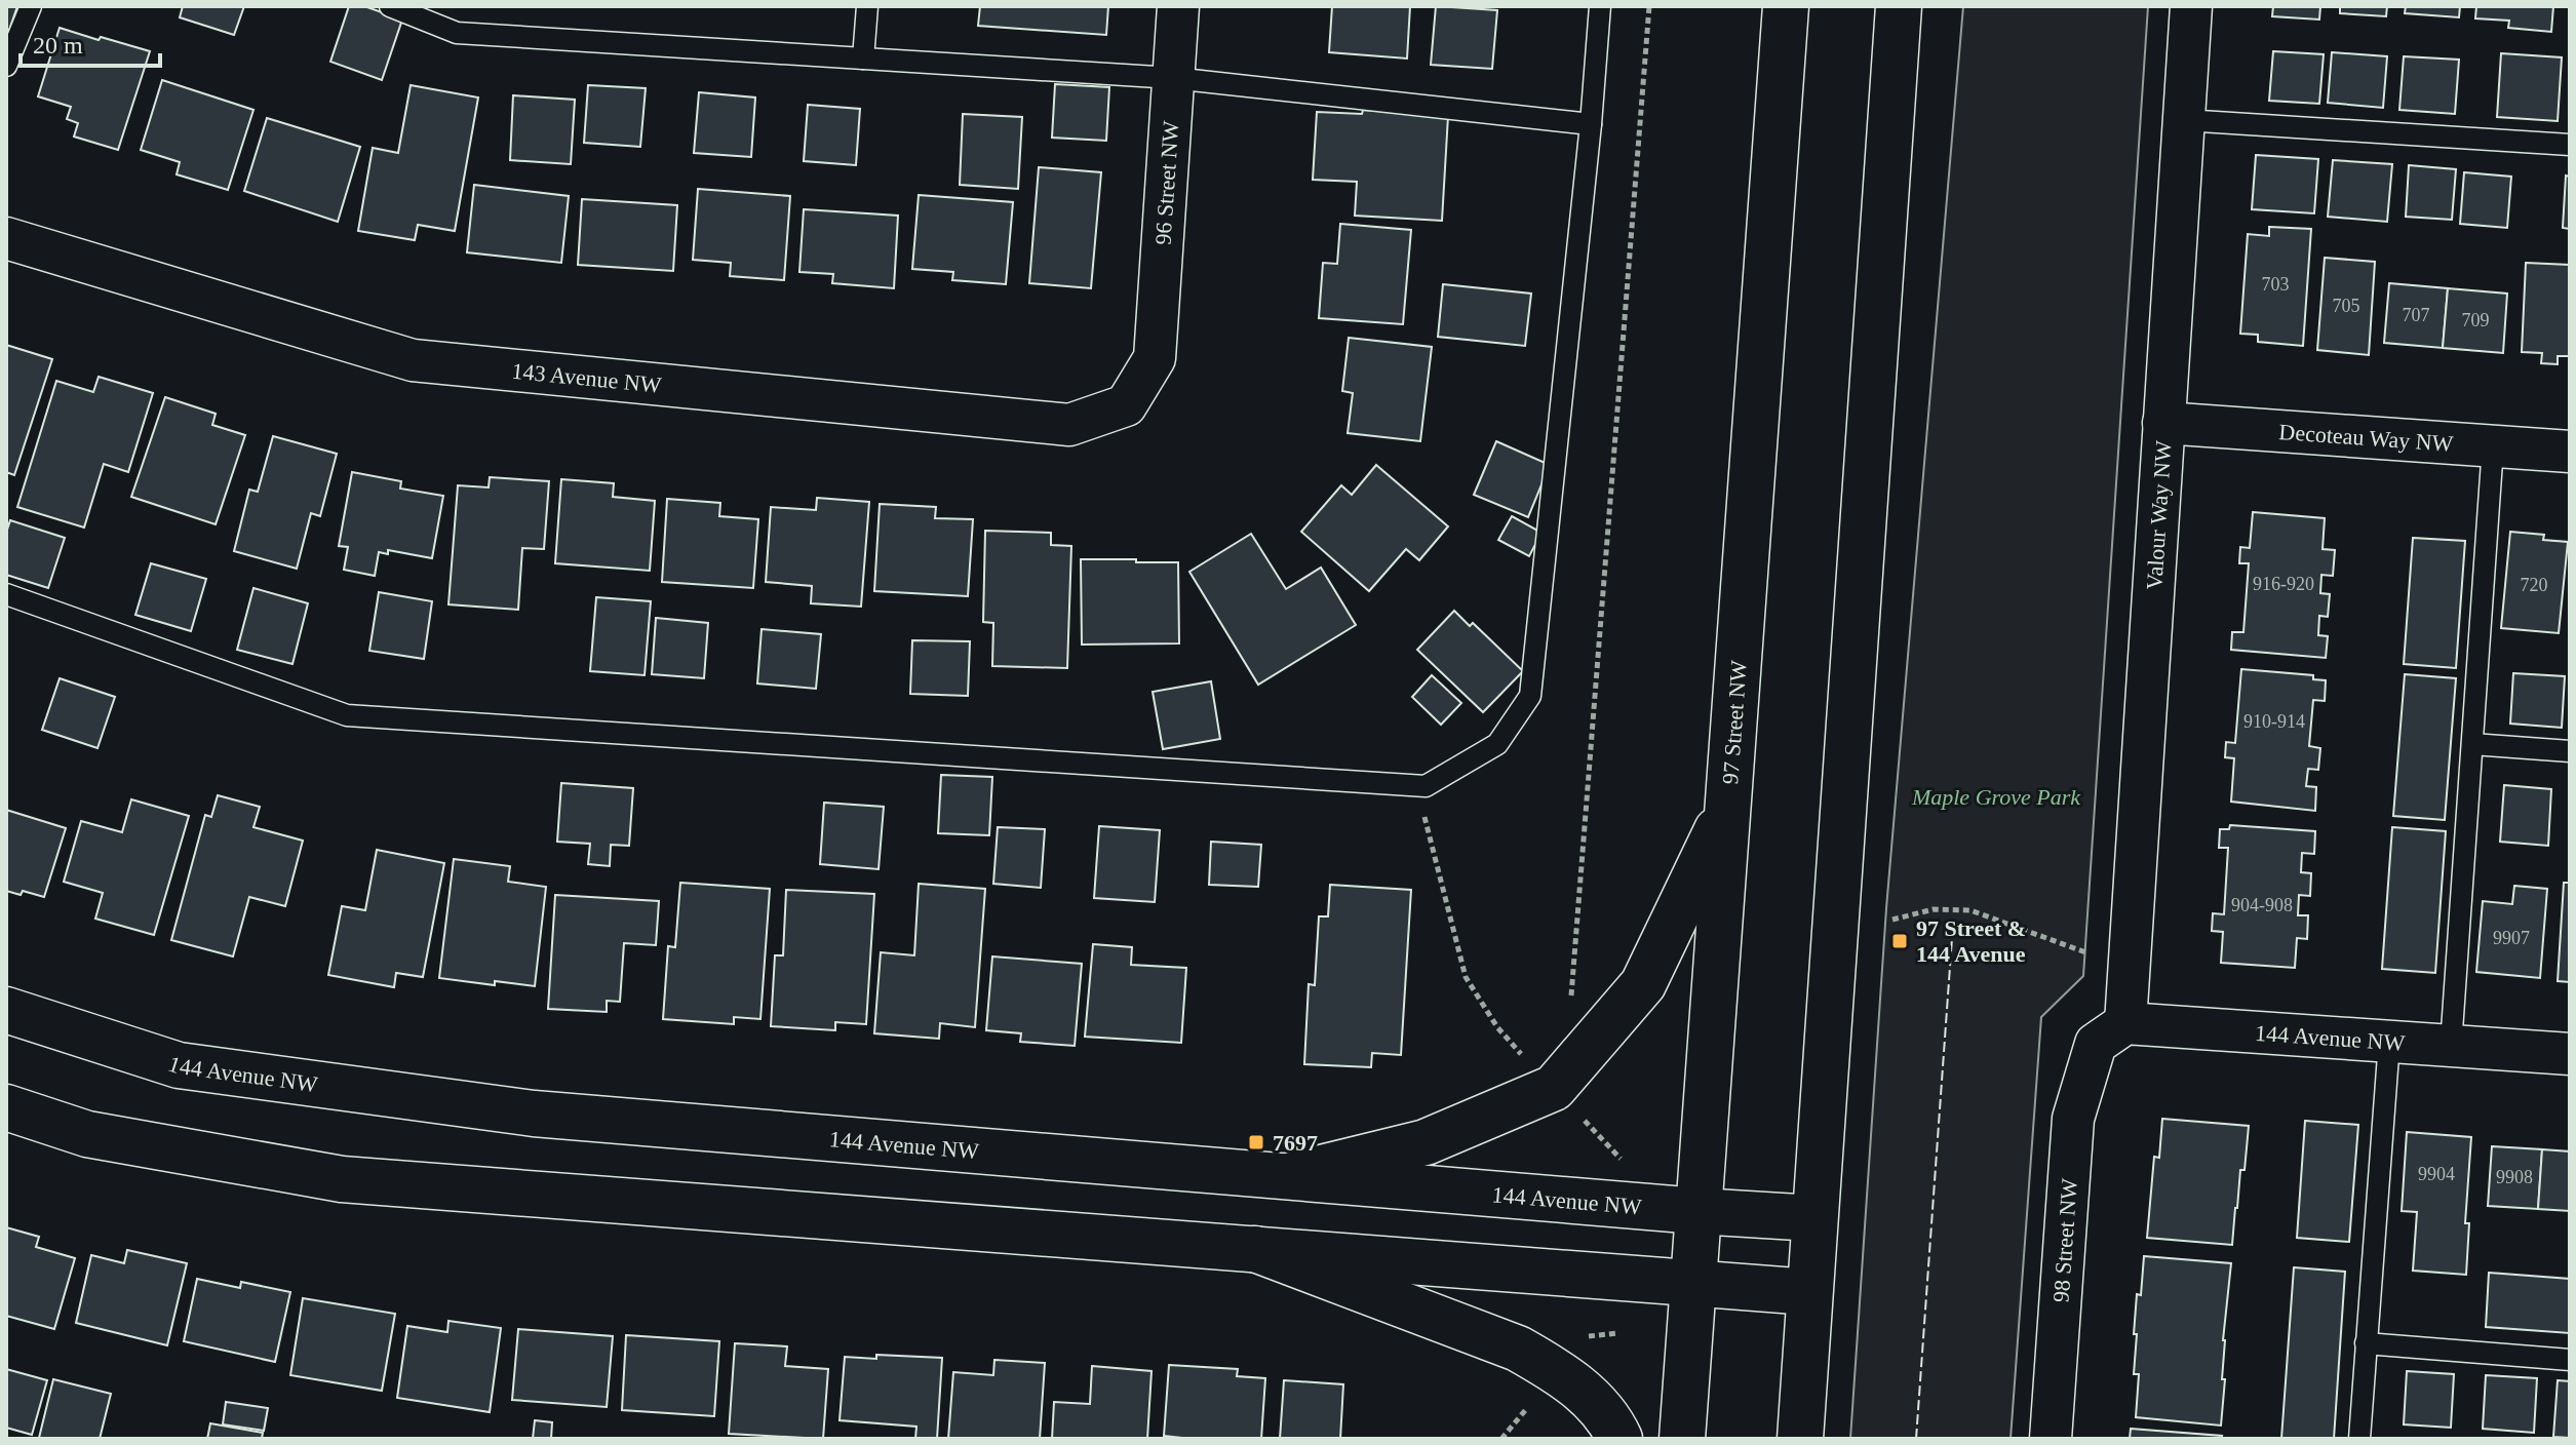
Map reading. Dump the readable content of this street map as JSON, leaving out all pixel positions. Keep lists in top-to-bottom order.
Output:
{
  "streets": {
    "main road": ["97 Street NW", "144 Avenue NW"],
    "street": [
      "96 Street NW",
      "143 Avenue NW",
      "Decoteau Way NW",
      "Valour Way NW",
      "98 Street NW"
    ]
  },
  "crossings": [
    ["96 Street NW", "143 Avenue NW"],
    ["Decoteau Way NW", "Valour Way NW"],
    ["Valour Way NW", "144 Avenue NW"],
    ["Valour Way NW", "98 Street NW"],
    ["97 Street NW", "144 Avenue NW"],
    ["144 Avenue NW", "98 Street NW"]
  ],
  "parks": ["Maple Grove Park"],
  "places": {
    "transit": ["97 Street & 144 Avenue", "7697"]
  },
  "house_numbers": [
    "703",
    "705",
    "707",
    "709",
    "916-920",
    "720",
    "910-914",
    "904-908",
    "9907",
    "9904",
    "9908"
  ],
  "scale_bar": "20 m"
}
